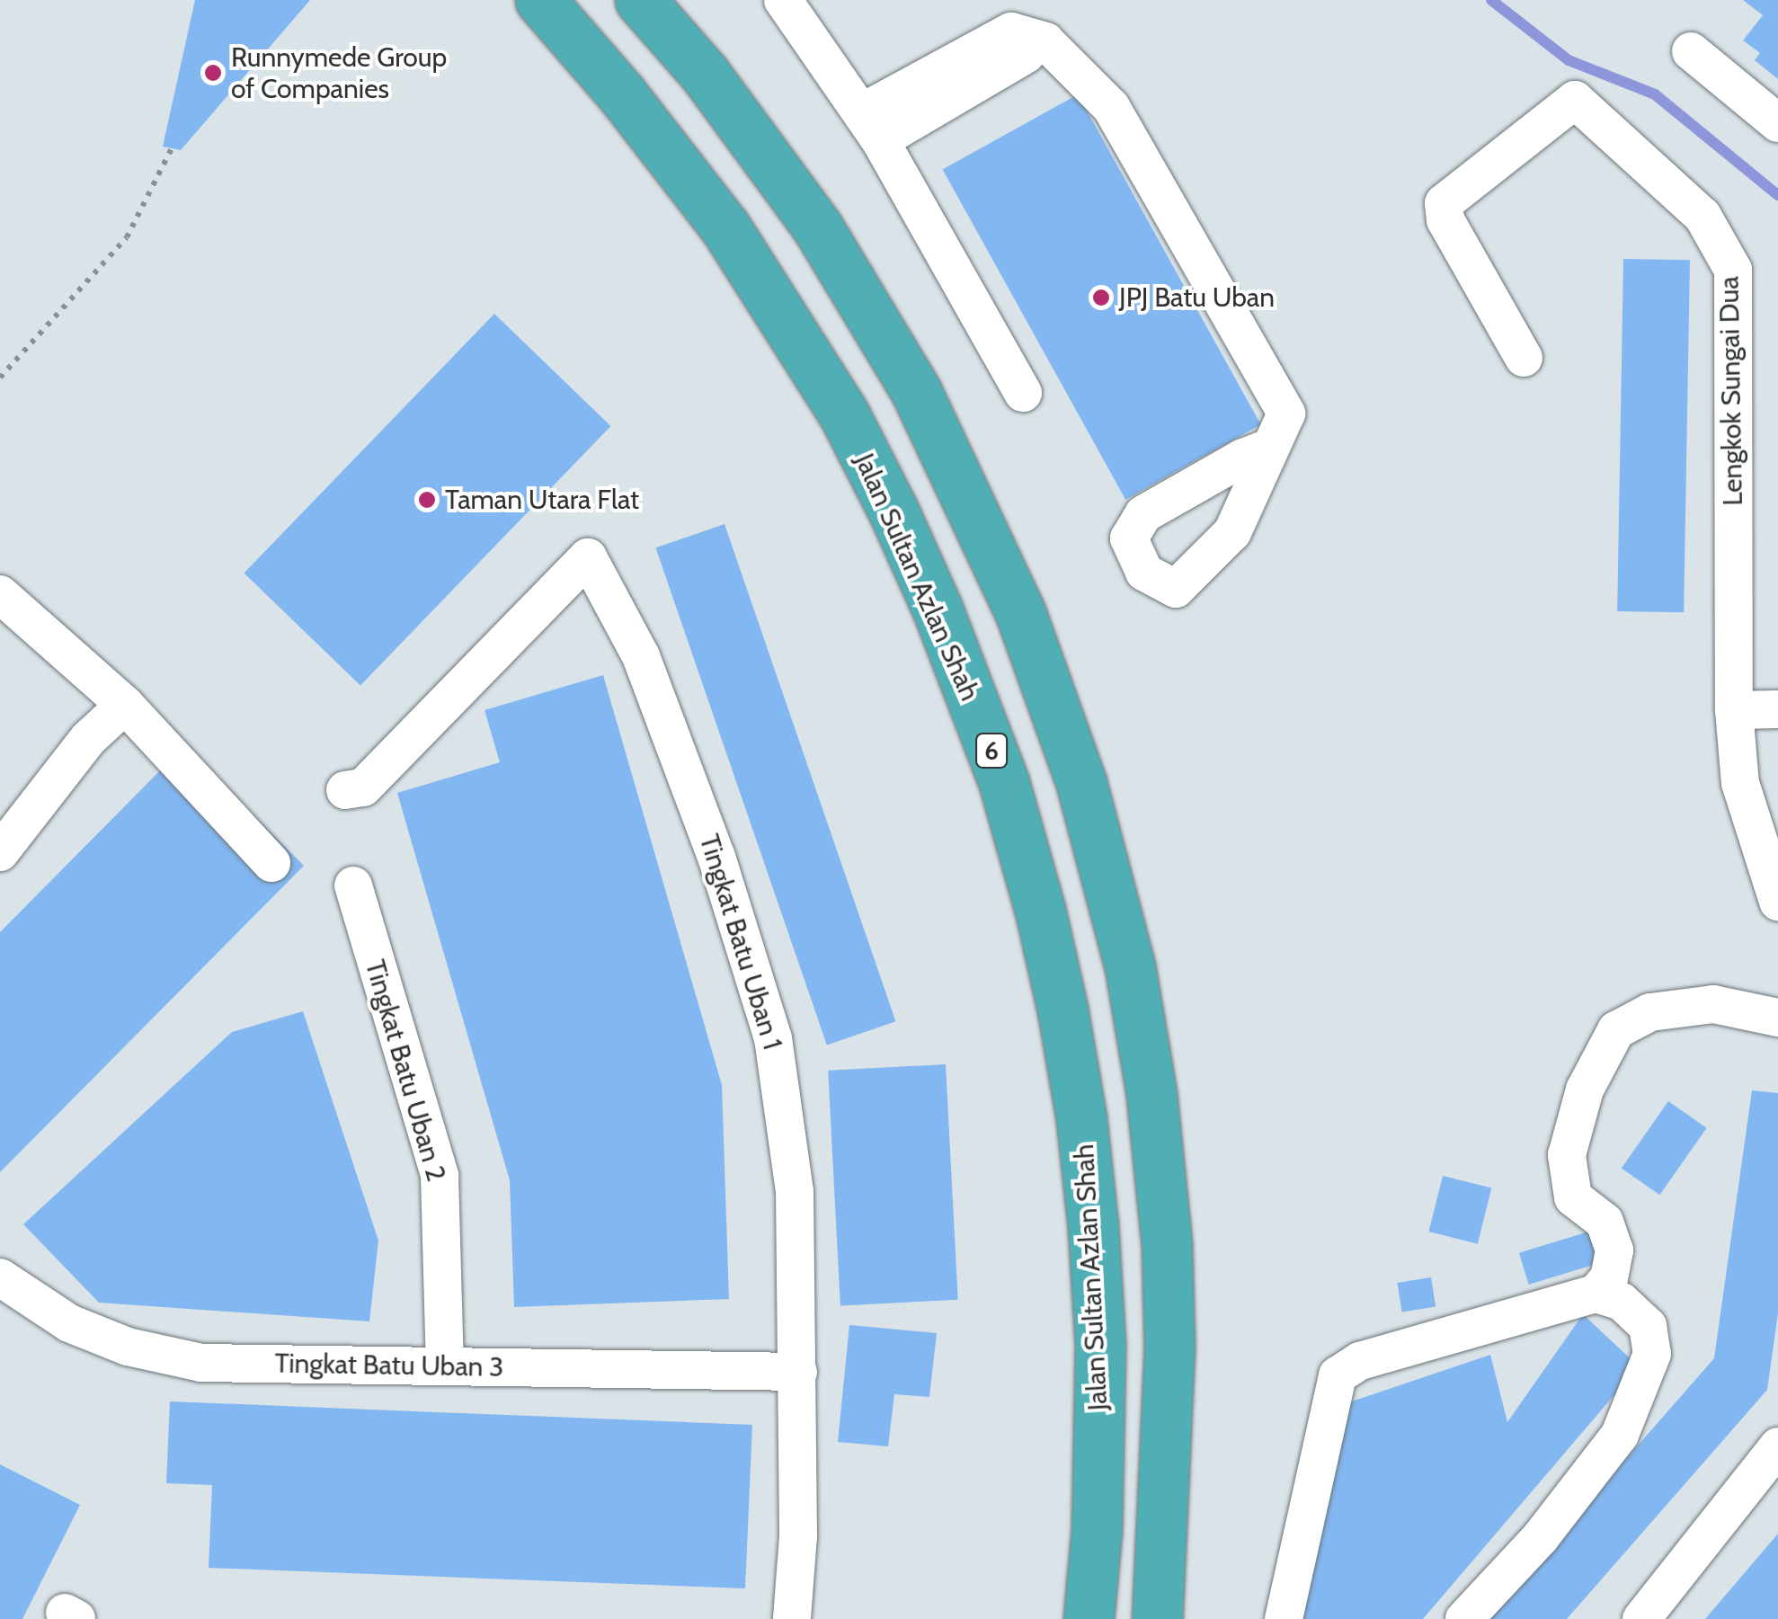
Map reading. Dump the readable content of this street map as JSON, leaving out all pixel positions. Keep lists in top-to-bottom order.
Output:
{
  "streets": {
    "highway": ["Jalan Sultan Azlan Shah", "6"],
    "street": [
      "Lengkok Sungai Dua",
      "Tingkat Batu Uban 1",
      "Tingkat Batu Uban 2",
      "Tingkat Batu Uban 3"
    ]
  },
  "crossings": [
    ["Tingkat Batu Uban 1", "Tingkat Batu Uban 3"],
    ["Tingkat Batu Uban 2", "Tingkat Batu Uban 3"]
  ],
  "places": ["Runnymede Group of Companies", "JPJ Batu Uban", "Taman Utara Flat"]
}
